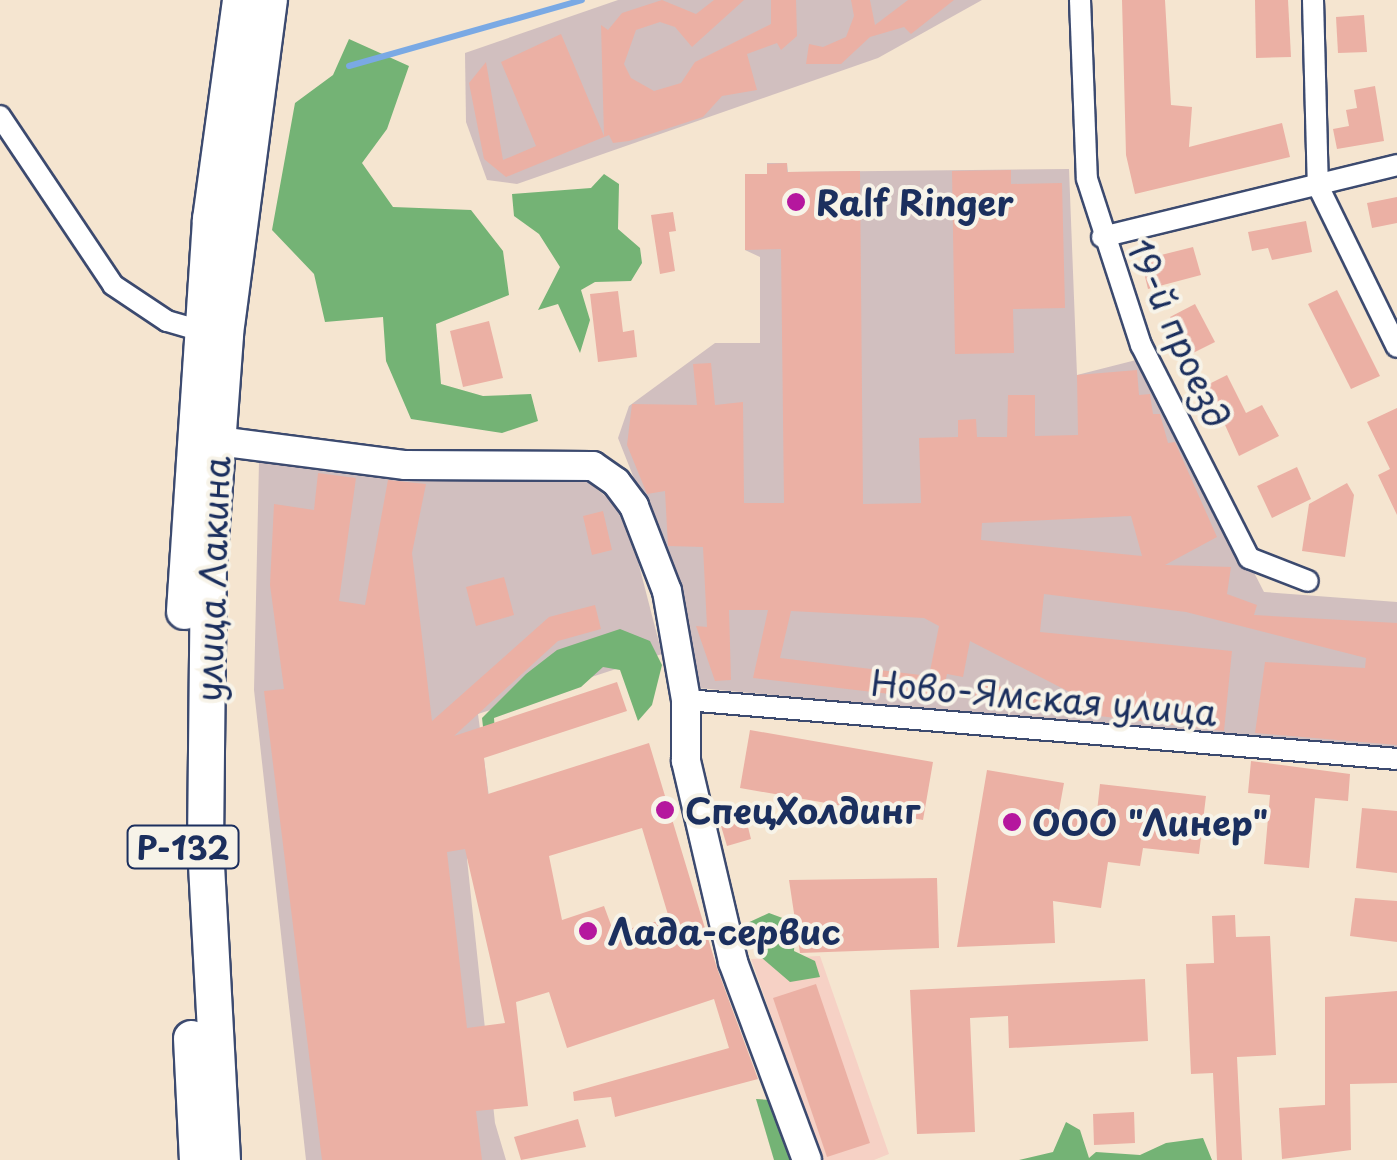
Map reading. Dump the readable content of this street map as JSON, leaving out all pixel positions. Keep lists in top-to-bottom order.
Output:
{
  "streets": {
    "highway": ["улица Лакина", "Р-132"],
    "street": ["19-й проезд", "Ново-Ямская улица"]
  },
  "places": [
    "Ralf Ringer",
    "СпецХолдинг",
    "ООО \"Линер\"",
    "Лада-сервис"
  ]
}
